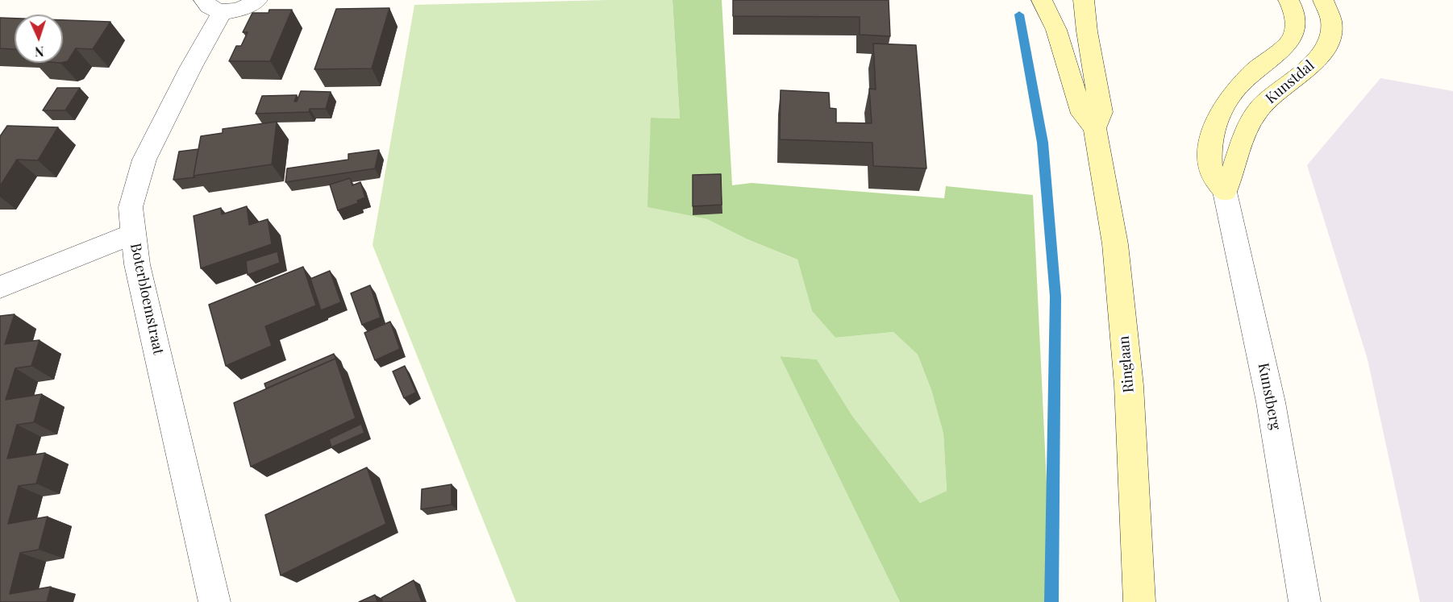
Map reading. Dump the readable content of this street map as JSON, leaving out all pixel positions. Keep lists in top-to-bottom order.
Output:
{
  "streets": {
    "main road": ["Kunstdal", "Ringlaan"],
    "street": ["Boterbloemstraat", "Kunstberg"]
  },
  "crossings": [
    ["Kunstdal", "Kunstberg"]
  ],
  "north": "bottom"
}
